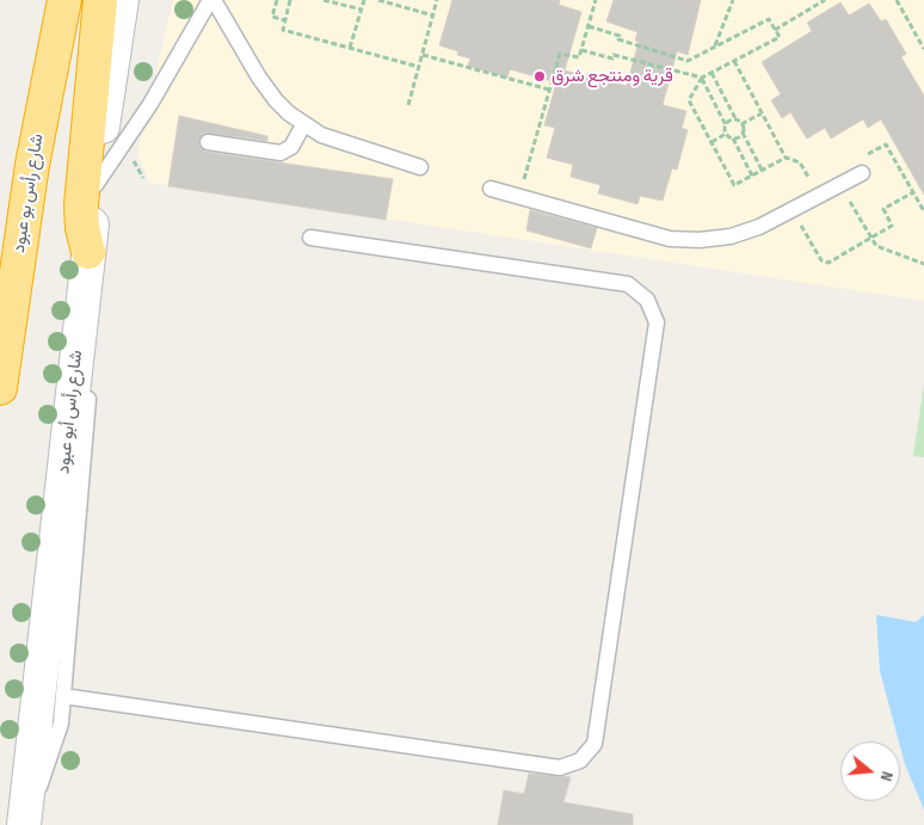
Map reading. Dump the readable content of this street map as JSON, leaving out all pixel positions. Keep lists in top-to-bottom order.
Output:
{
  "streets": {
    "highway": ["شارع رأس بو عبود"],
    "street": ["شارع رأس أبو عبود"]
  },
  "places": ["قرية ومنتجع شرق"],
  "north": "right"
}
